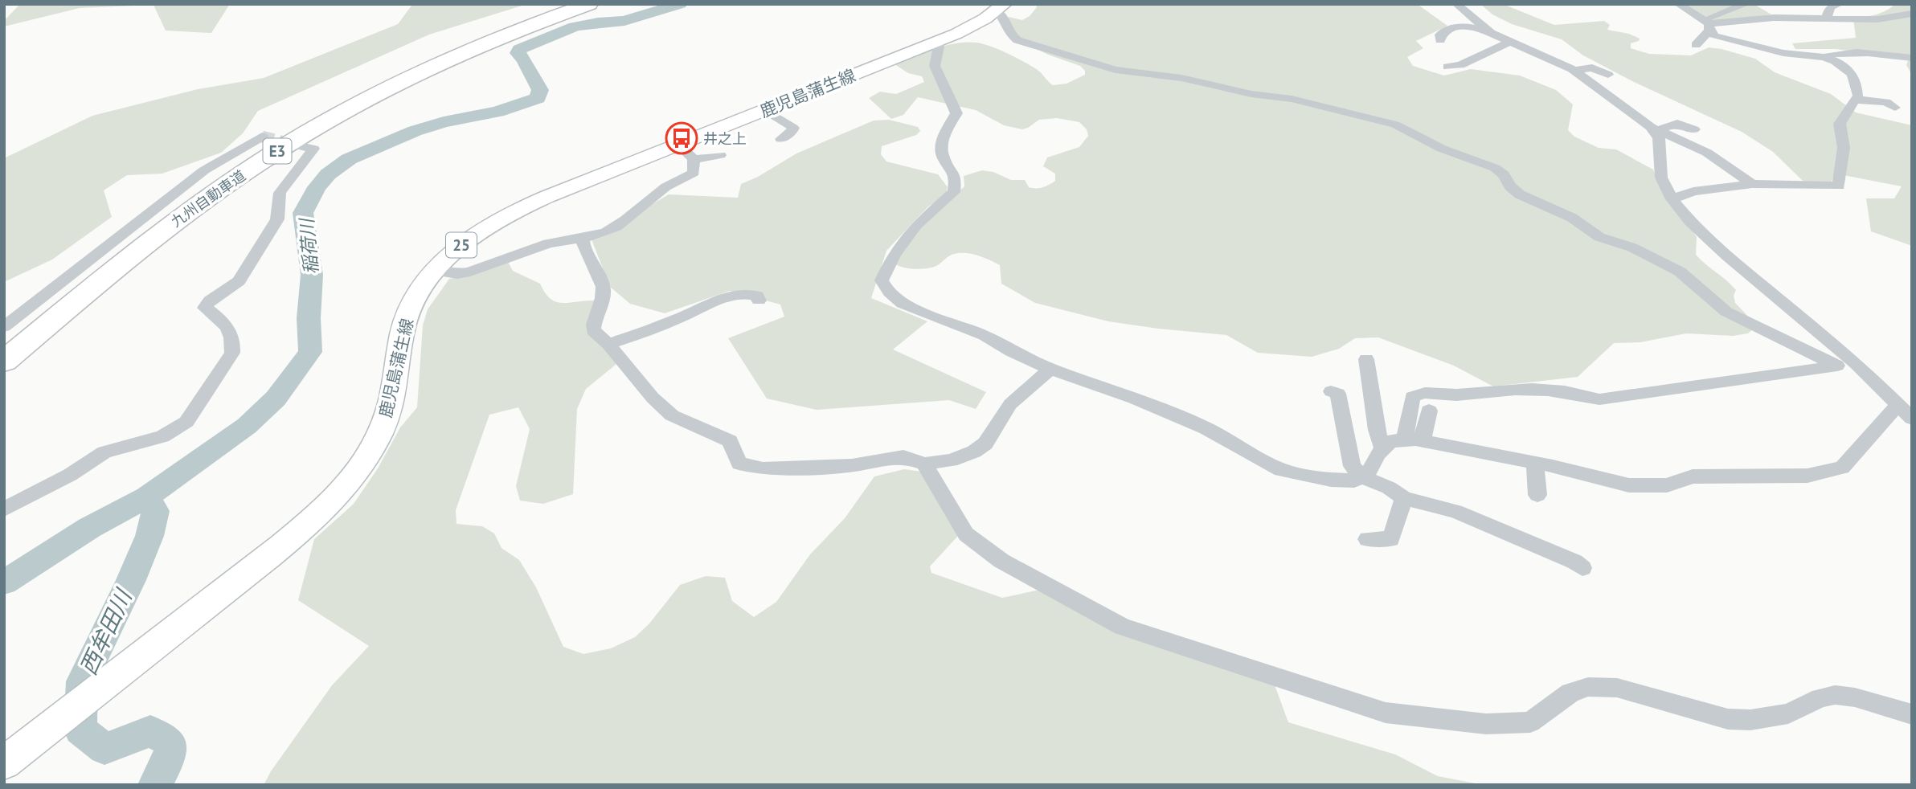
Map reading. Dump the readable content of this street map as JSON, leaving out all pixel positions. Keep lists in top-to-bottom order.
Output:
{
  "streets": {
    "highway": ["E3", "九州自動車道"],
    "main road": ["鹿児島蒲生線", "25"]
  },
  "water": ["稲荷川", "西牟田川"],
  "places": {
    "bus stop": ["井之上"]
  }
}
